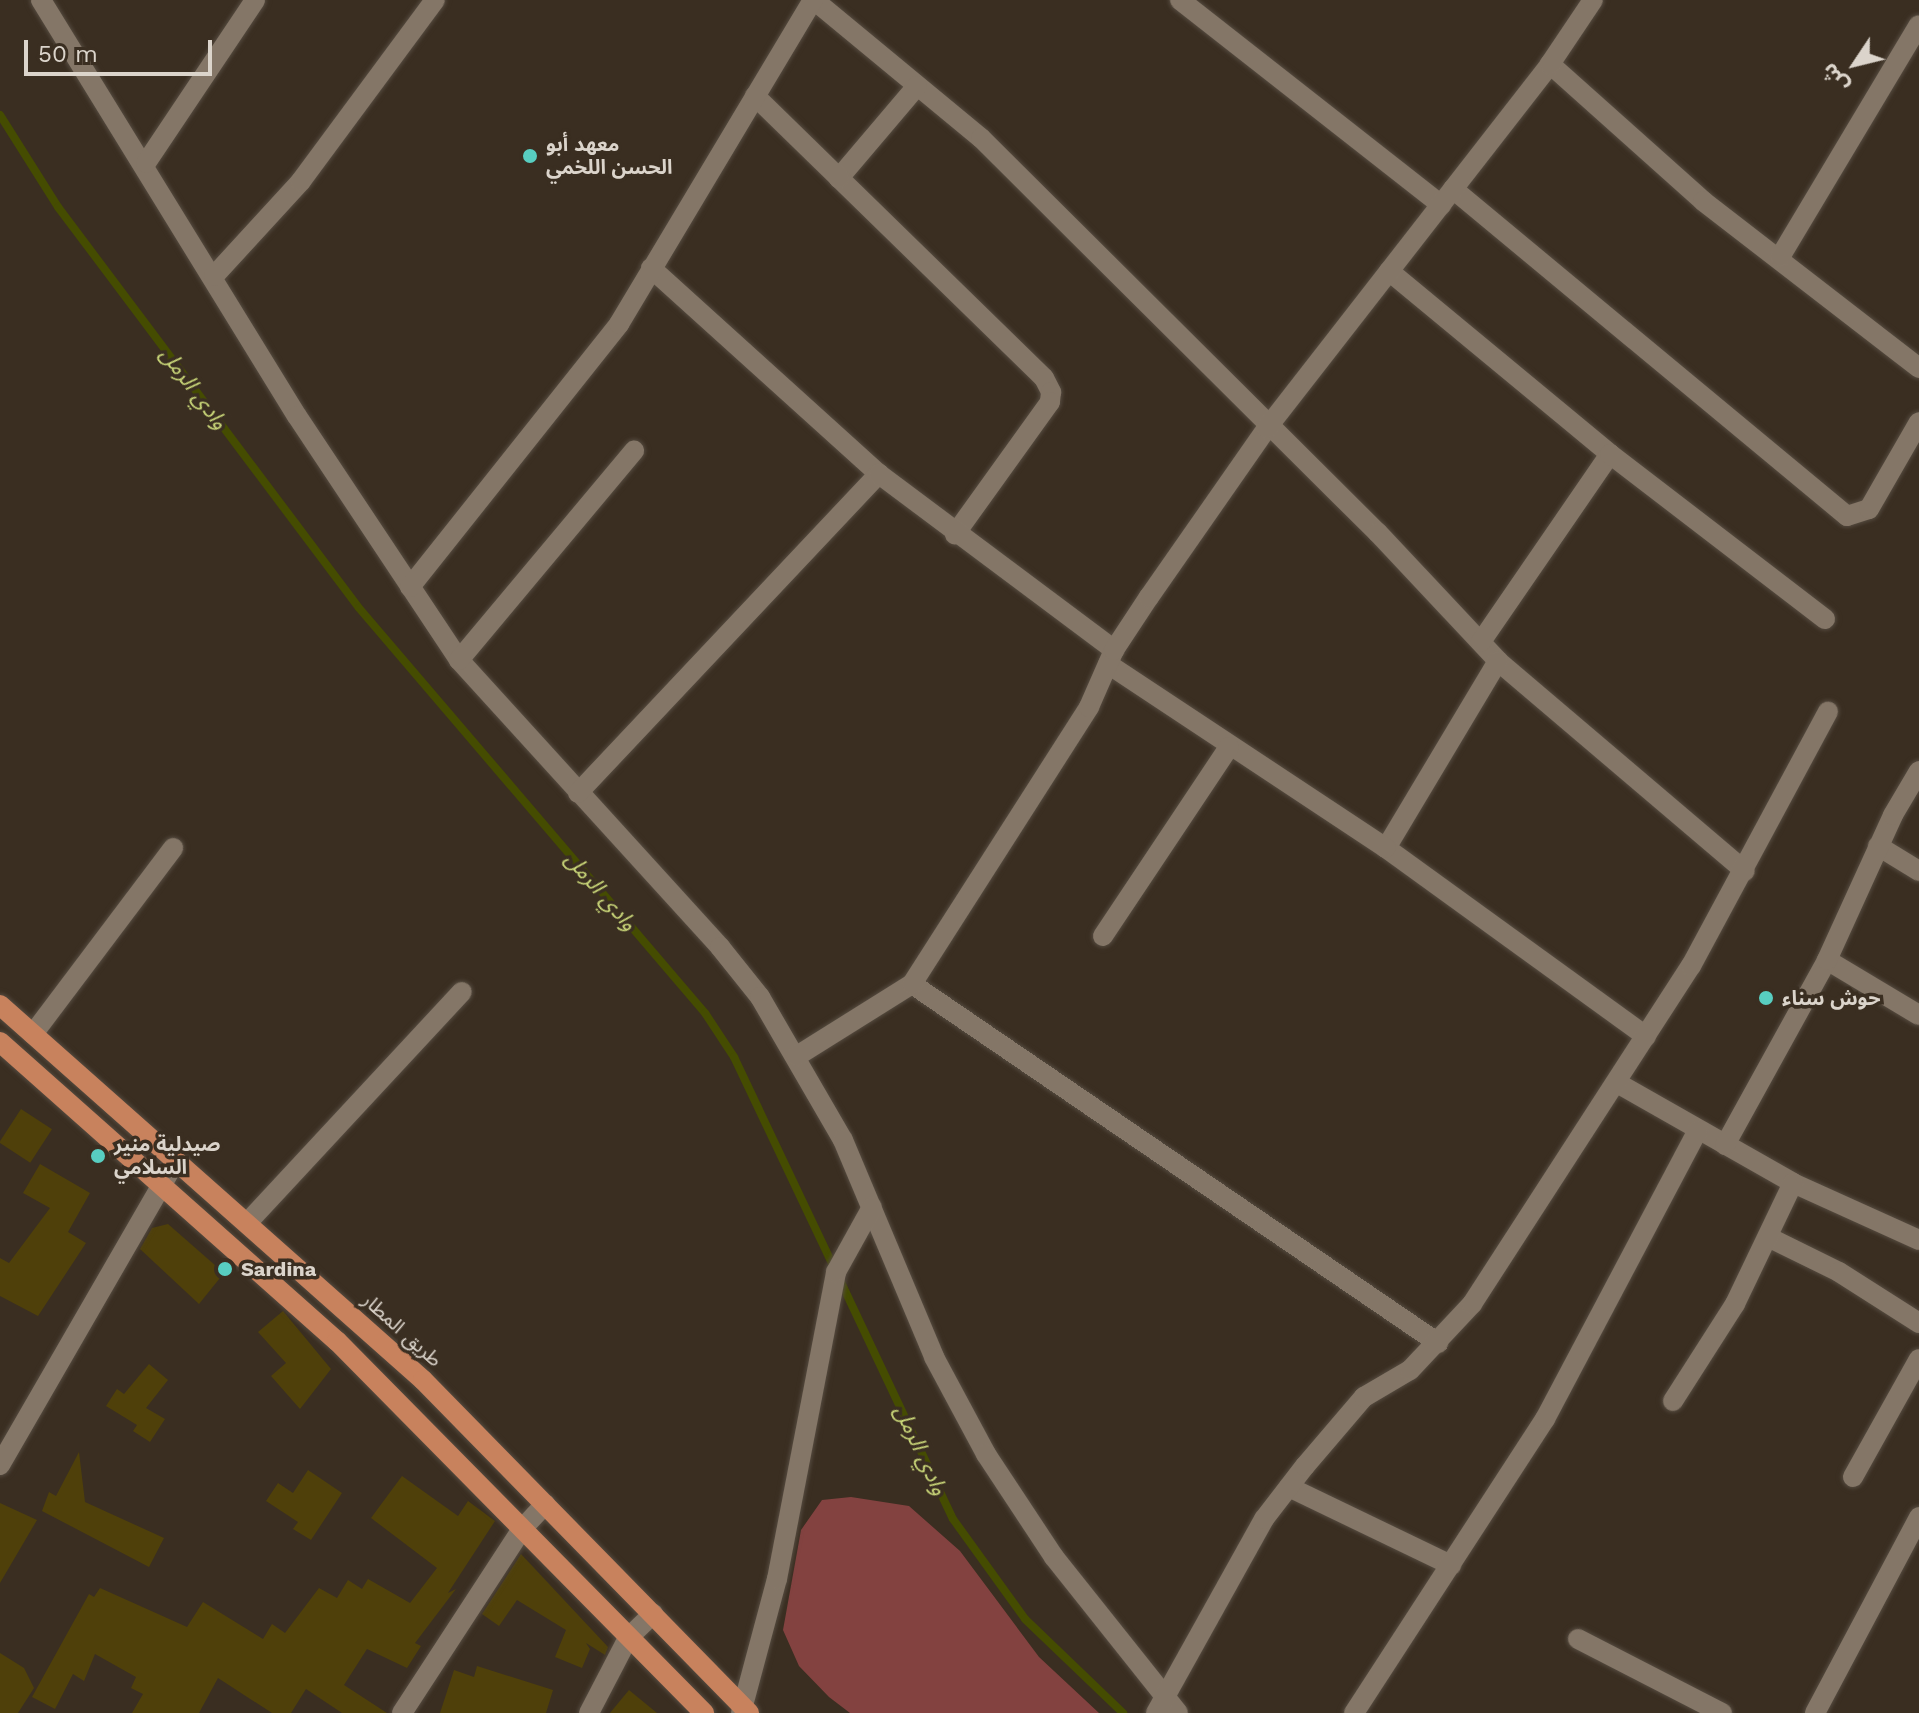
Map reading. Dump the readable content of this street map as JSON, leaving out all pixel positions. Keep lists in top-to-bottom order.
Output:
{
  "streets": {
    "main road": ["طريق المطار"]
  },
  "water": ["وادي الرمل"],
  "places": [
    "معهد أبو الحسن اللخمي",
    "حوش سناء",
    "صيدلية منير السلامي",
    "Sardina"
  ],
  "scale_bar": "50 m",
  "north": "bottom left"
}
